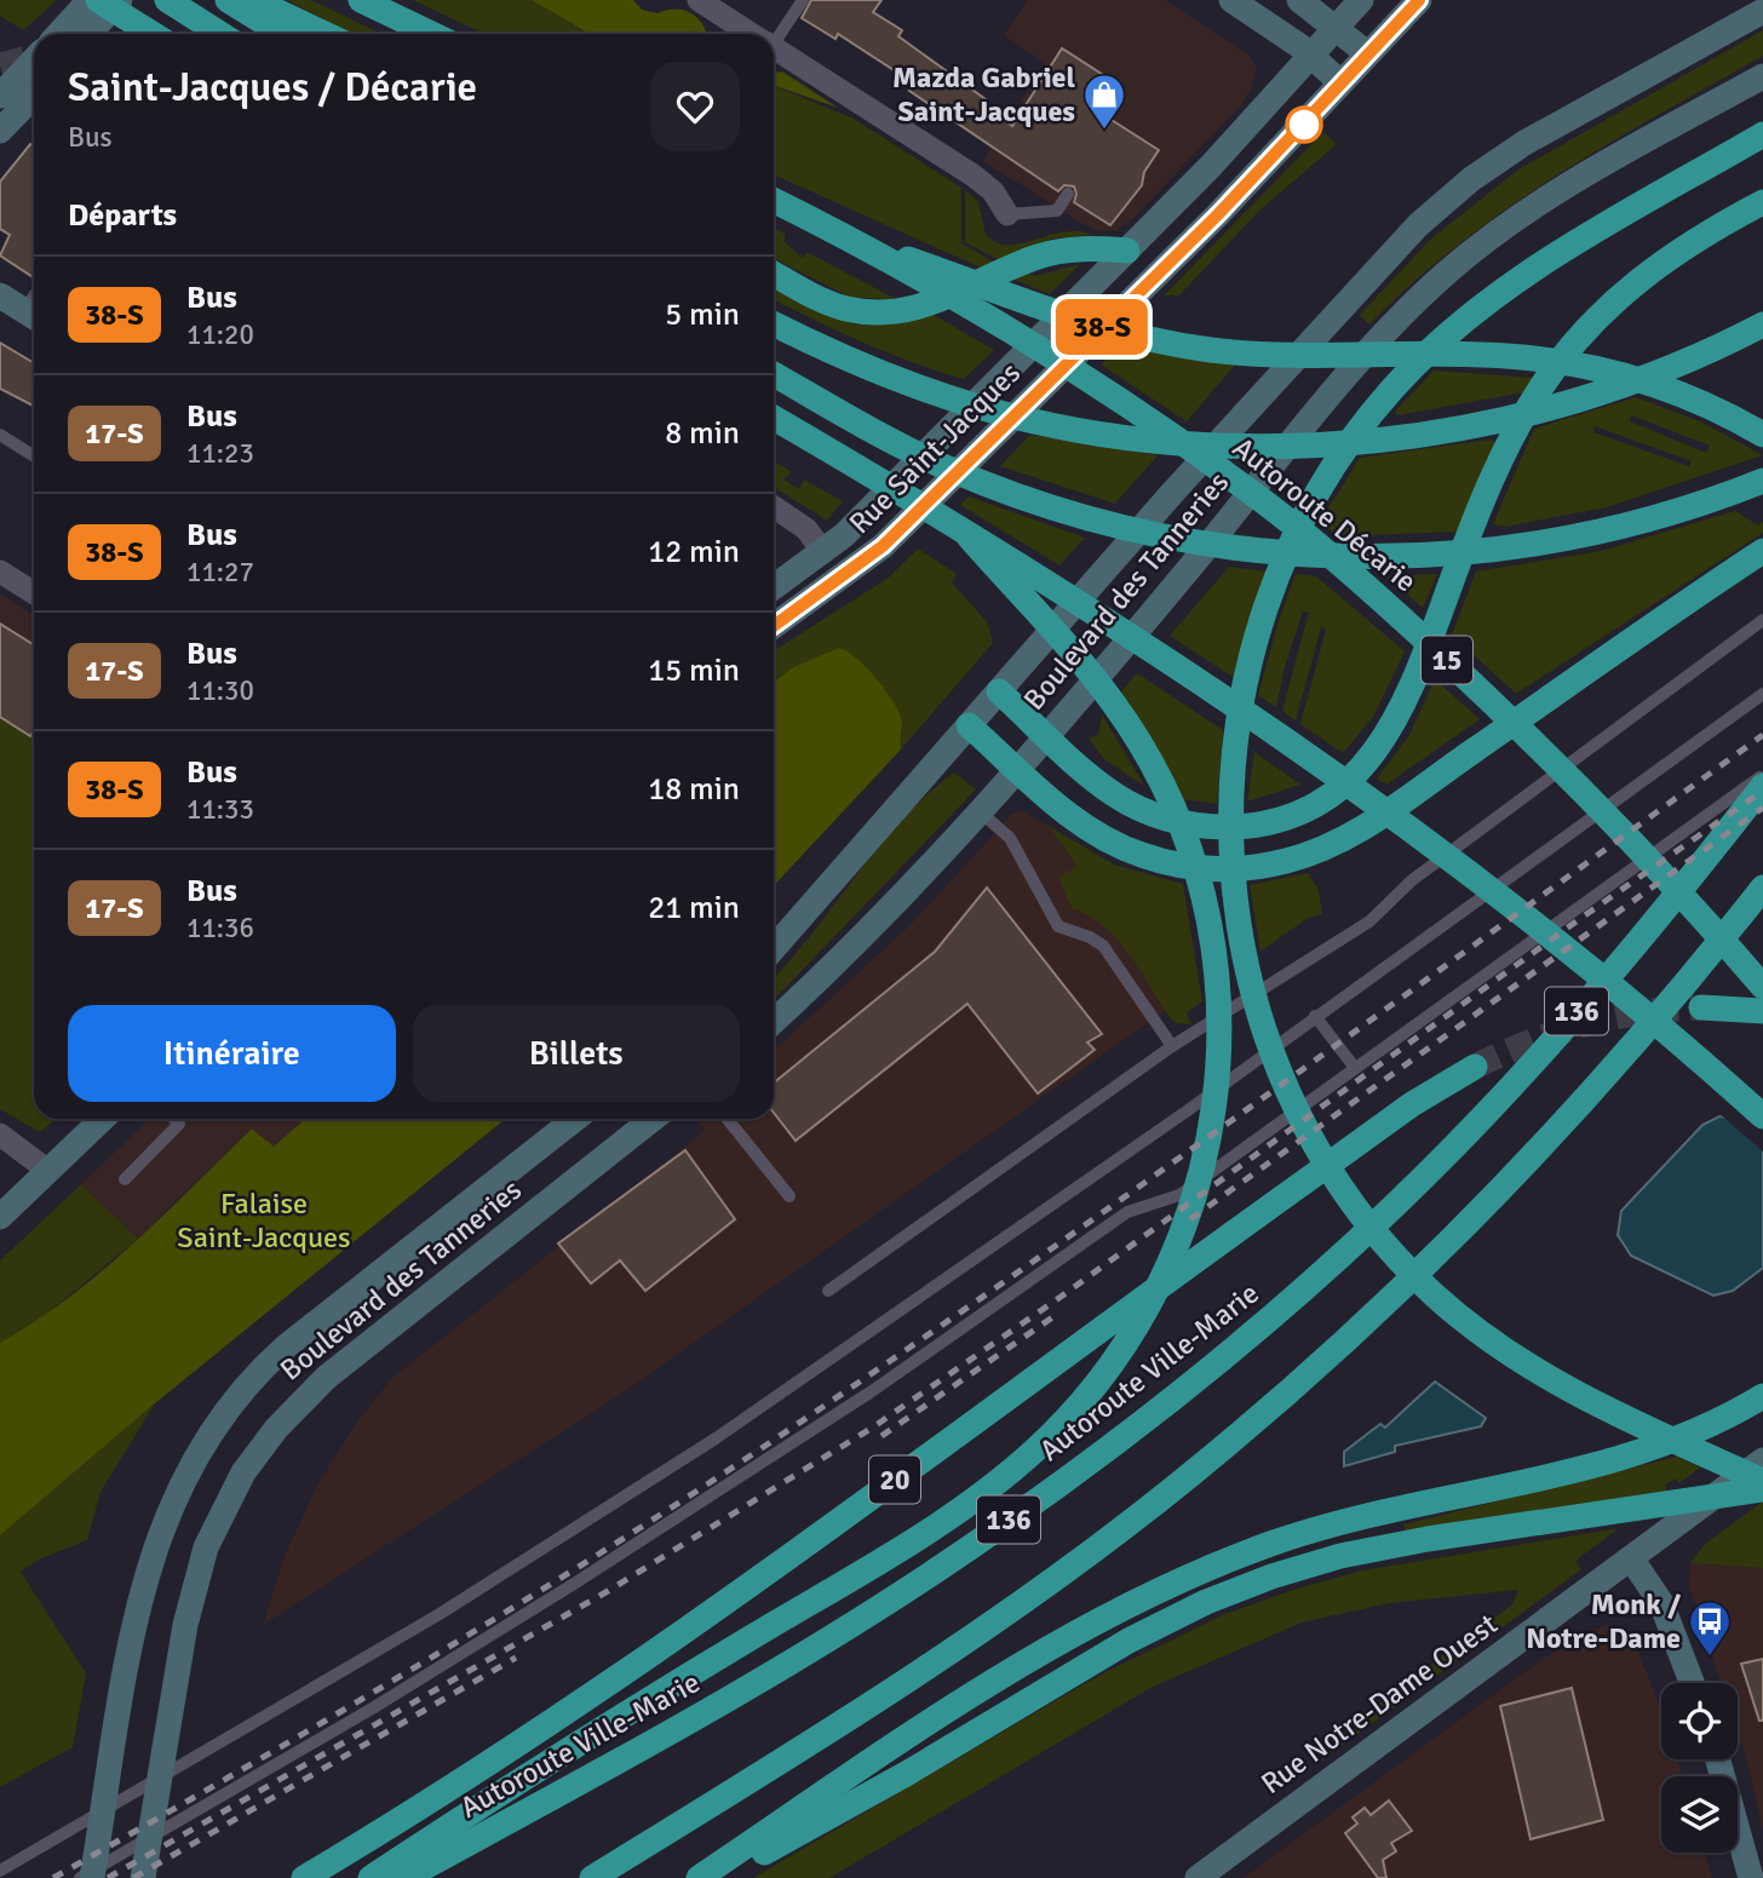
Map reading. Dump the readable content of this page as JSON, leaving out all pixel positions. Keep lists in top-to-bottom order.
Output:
{
  "streets": {
    "highway": [
      "Autoroute Décarie",
      "15",
      "136",
      "Autoroute Ville-Marie",
      "20"
    ],
    "main road": ["Rue Saint-Jacques", "Boulevard des Tanneries", "Rue Notre-Dame Ouest"]
  },
  "parks": ["Falaise Saint-Jacques"],
  "places": {
    "shop": ["Mazda Gabriel Saint-Jacques"],
    "bus stop": ["Monk / Notre-Dame"]
  },
  "lines": ["bus line 38-S"],
  "page": {
    "on_map": "38-S",
    "heading": [
      ["Saint-Jacques / Décarie", "Bus"],
      "Départs"
    ],
    "list": [
      {
        "mark": "38-S",
        "name": "Bus",
        "note": "11:20",
        "value": "5 min"
      },
      {
        "mark": "17-S",
        "name": "Bus",
        "note": "11:23",
        "value": "8 min"
      },
      {
        "mark": "38-S",
        "name": "Bus",
        "note": "11:27",
        "value": "12 min"
      },
      {
        "mark": "17-S",
        "name": "Bus",
        "note": "11:30",
        "value": "15 min"
      },
      {
        "mark": "38-S",
        "name": "Bus",
        "note": "11:33",
        "value": "18 min"
      },
      {
        "mark": "17-S",
        "name": "Bus",
        "note": "11:36",
        "value": "21 min"
      }
    ],
    "buttons": ["Itinéraire", "Billets"]
  }
}
